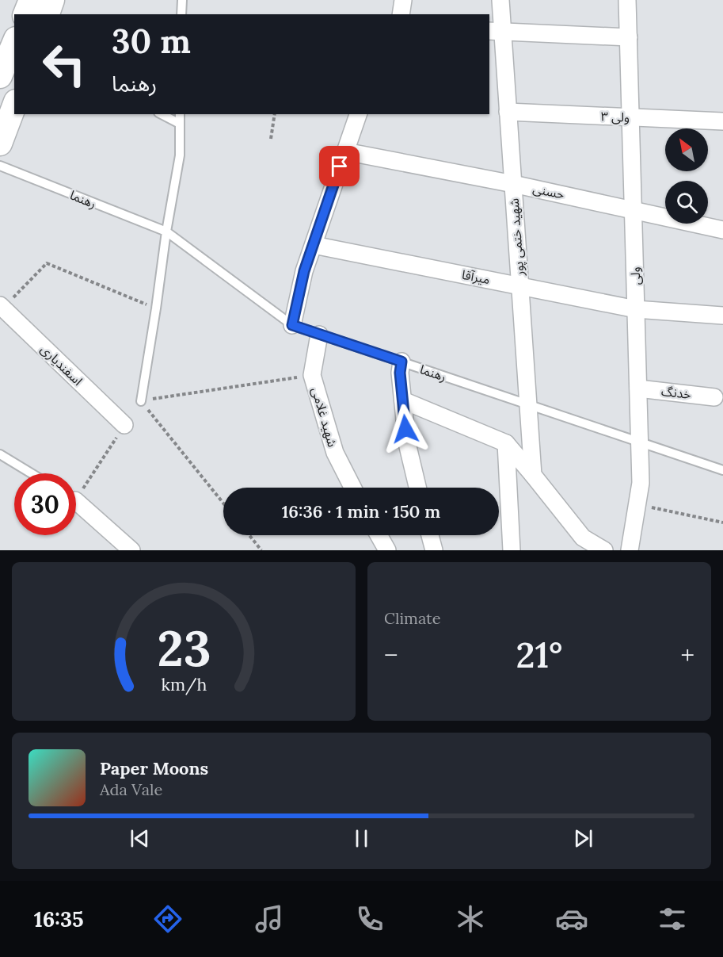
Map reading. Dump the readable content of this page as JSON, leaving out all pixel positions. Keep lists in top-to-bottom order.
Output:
{
  "streets": {
    "street": [
      "ولی ۳",
      "حسنی",
      "شهید ختمی پور",
      "ولی",
      "میرآقا",
      "اسفندیاری",
      "خدنگ",
      "شهید غلامی"
    ],
    "lane": ["رهنما"]
  },
  "crossings": [
    ["ولی ۳", "شهید ختمی پور"],
    ["ولی ۳", "ولی"],
    ["حسنی", "شهید ختمی پور"],
    ["حسنی", "ولی"],
    ["رهنما", "شهید ختمی پور"],
    ["رهنما", "ولی"],
    ["رهنما", "شهید غلامی"],
    ["شهید ختمی پور", "میرآقا"],
    ["ولی", "میرآقا"],
    ["ولی", "خدنگ"]
  ],
  "north": "top left",
  "page": {
    "turn": ["30 m", "رهنما"],
    "limit": "30",
    "trip": "16:36 · 1 min · 150 m",
    "tile": "Climate",
    "heat": ["−", "21°", "+"],
    "song": ["Paper Moons", "Ada Vale"],
    "tabs": "16:35",
    "gauge": ["23", "km/h"]
  }
}
